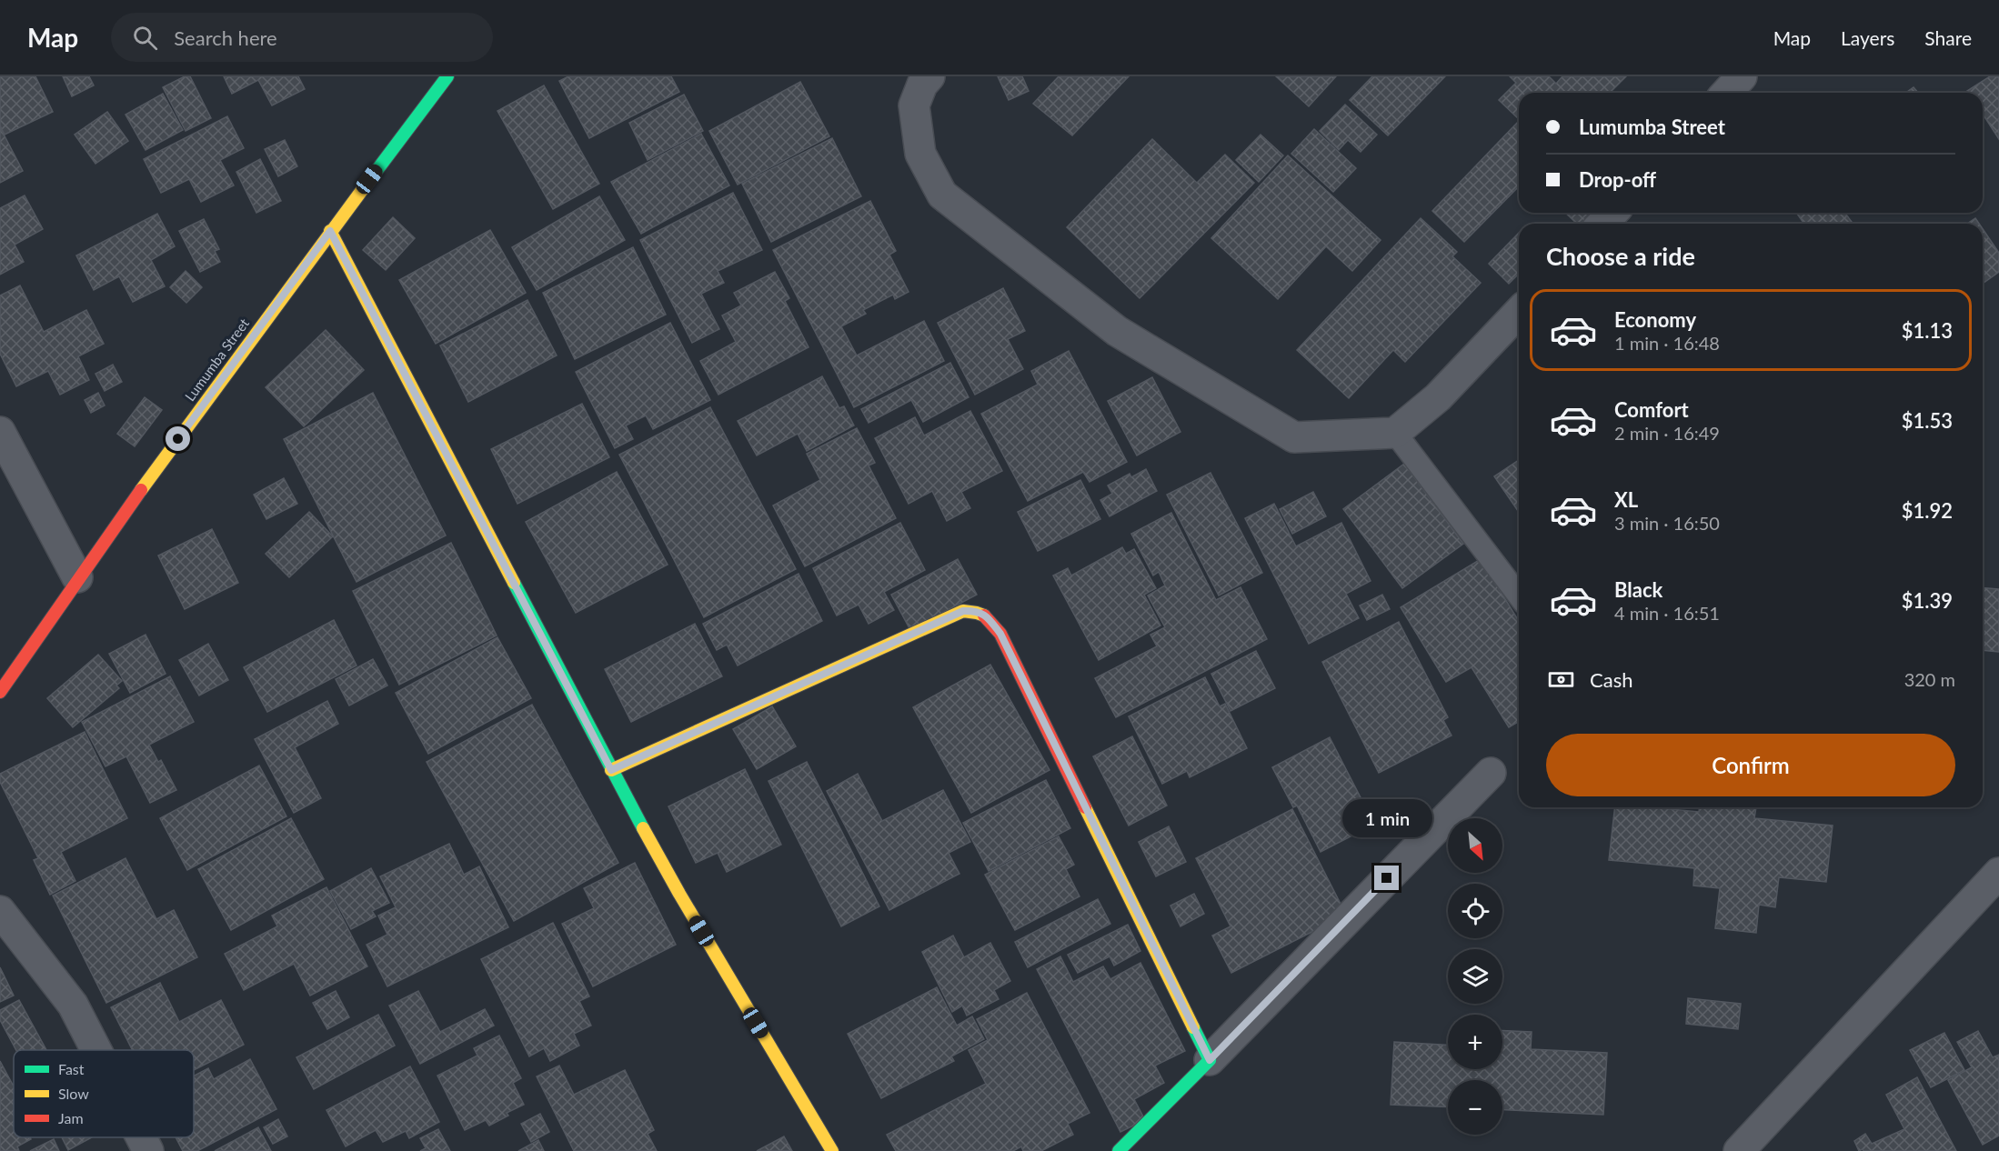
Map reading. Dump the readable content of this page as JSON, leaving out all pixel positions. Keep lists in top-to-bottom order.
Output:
{
  "streets": {
    "street": ["Lumumba Street"]
  },
  "legend": ["Fast", "Slow", "Jam"],
  "north": "bottom right",
  "page": {
    "header": "Map",
    "search": "Search here",
    "nav": ["Map", "Layers", "Share"],
    "banner": ["Lumumba Street", "Drop-off"],
    "heading": "Choose a ride",
    "list": [
      {
        "name": "Economy",
        "note": "1 min · 16:48",
        "value": "$1.13"
      },
      {
        "name": "Comfort",
        "note": "2 min · 16:49",
        "value": "$1.53"
      },
      {
        "name": "XL",
        "note": "3 min · 16:50",
        "value": "$1.92"
      },
      {
        "name": "Black",
        "note": "4 min · 16:51",
        "value": "$1.39"
      }
    ],
    "pay": ["Cash", "320 m"],
    "buttons": "Confirm",
    "bubble": "1 min",
    "map_buttons": ["+", "−"]
  }
}
